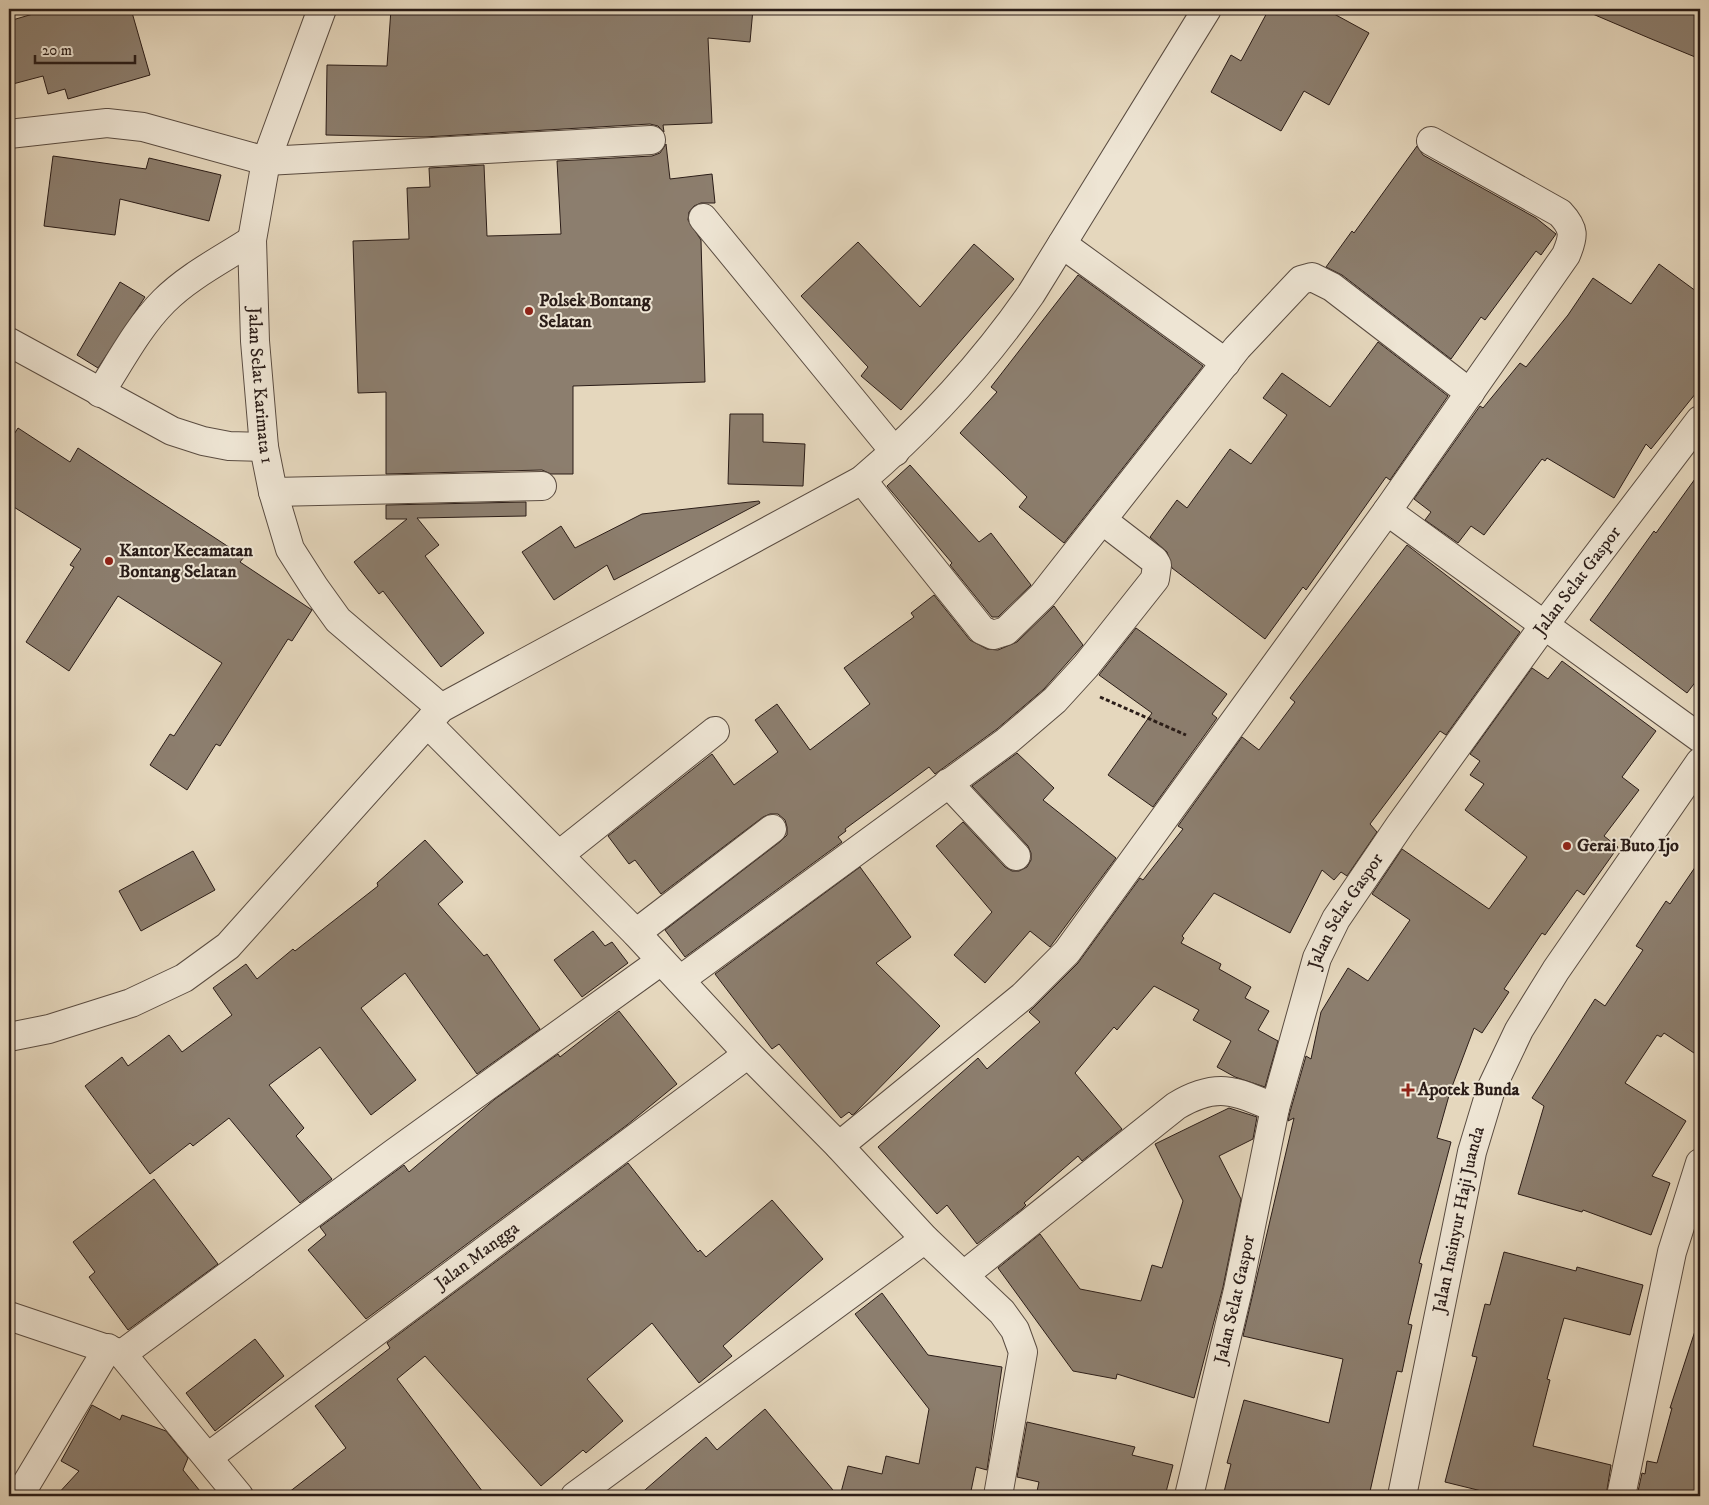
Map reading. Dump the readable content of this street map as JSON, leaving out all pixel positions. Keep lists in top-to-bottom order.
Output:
{
  "streets": {
    "street": [
      "Jalan Selat Karimata 1",
      "Jalan Selat Gaspor",
      "Jalan Insinyur Haji Juanda",
      "Jalan Mangga"
    ]
  },
  "crossings": [
    ["Jalan Selat Karimata 1", "Jalan Mangga"]
  ],
  "places": {
    "other": ["Polsek Bontang Selatan", "Kantor Kecamatan Bontang Selatan", "Gerai Buto Ijo"],
    "health": ["Apotek Bunda"]
  },
  "scale_bar": "20 m"
}
